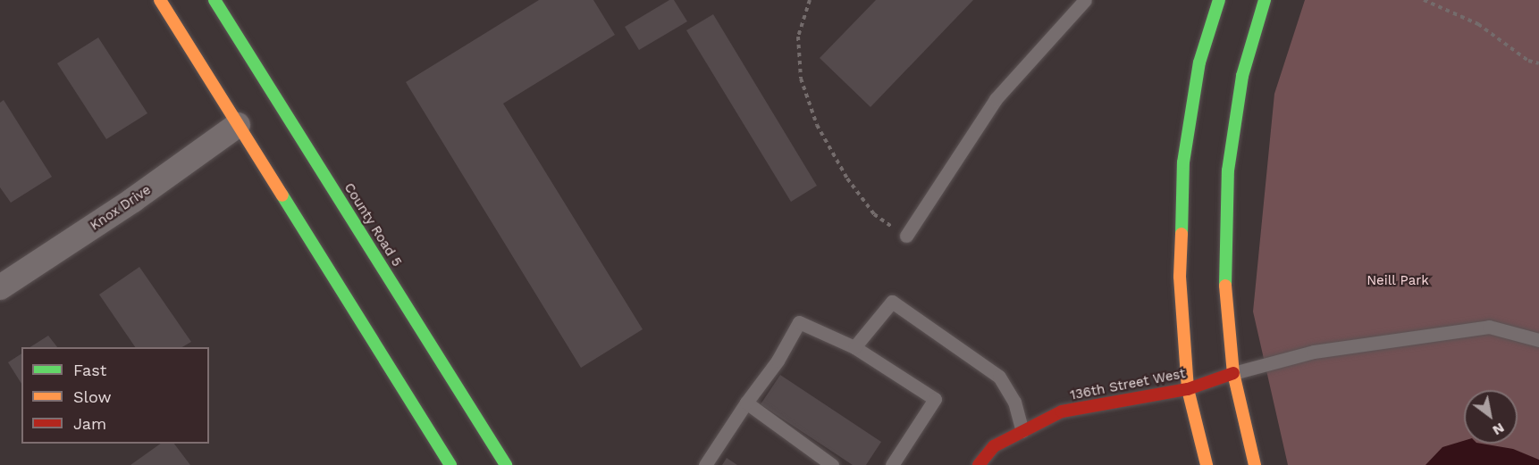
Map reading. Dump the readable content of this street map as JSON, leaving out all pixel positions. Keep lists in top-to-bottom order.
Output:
{
  "streets": {
    "street": ["Knox Drive", "County Road 5", "136th Street West"]
  },
  "parks": ["Neill Park"],
  "legend": ["Fast", "Slow", "Jam"],
  "north": "bottom right"
}
